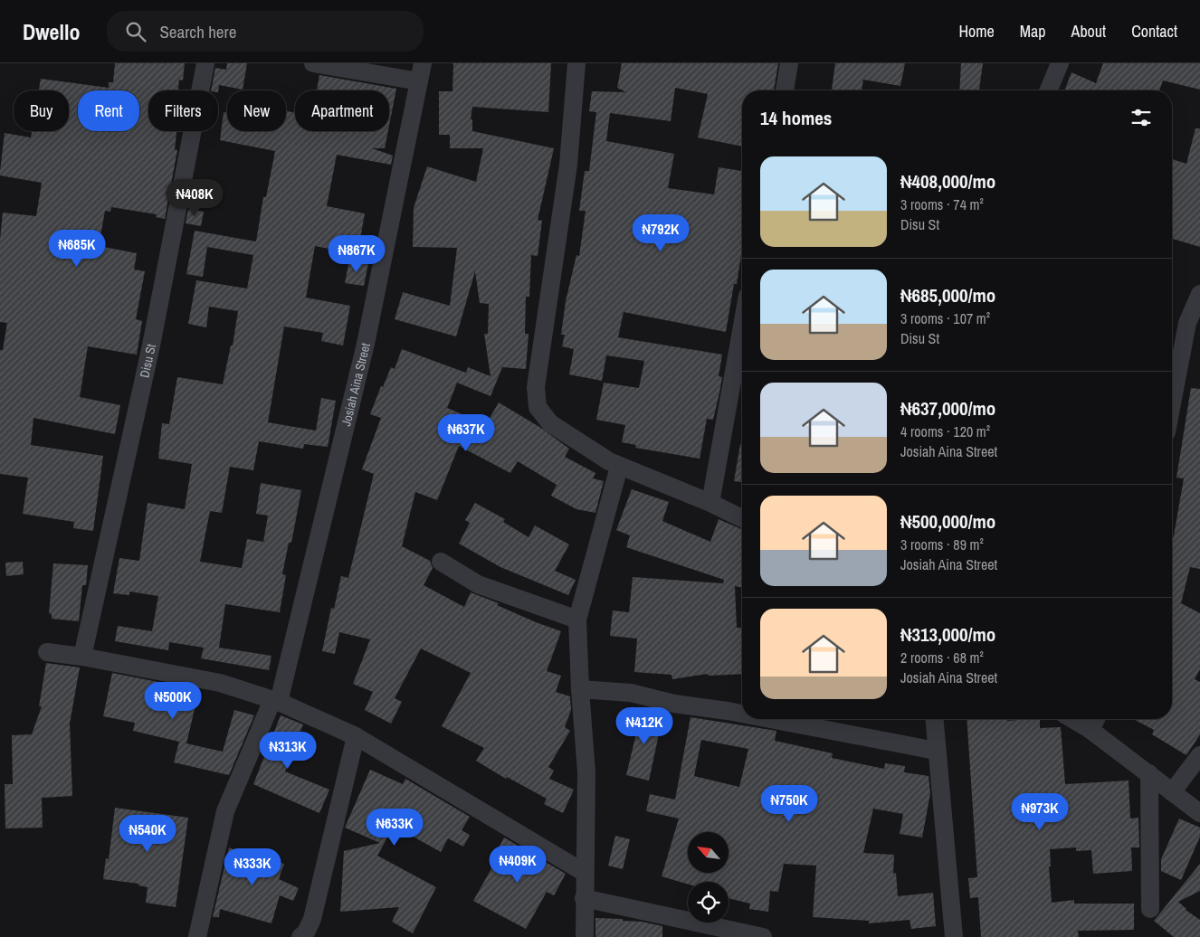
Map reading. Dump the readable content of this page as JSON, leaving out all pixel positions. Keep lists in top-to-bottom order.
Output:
{
  "streets": {
    "street": ["Disu St", "Josiah Aina Street"]
  },
  "north": "top left",
  "page": {
    "header": "Dwello",
    "search": "Search here",
    "nav": [
      "Home",
      "Map",
      "About",
      "Contact"
    ],
    "chip": [
      "Buy",
      "Rent",
      "Filters",
      "New",
      "Apartment"
    ],
    "heading": "14 homes",
    "list": [
      {
        "name": "₦408,000/mo",
        "note": "3 rooms · 74 m² · Disu St"
      },
      {
        "name": "₦685,000/mo",
        "note": "3 rooms · 107 m² · Disu St"
      },
      {
        "name": "₦637,000/mo",
        "note": "4 rooms · 120 m² · Josiah Aina Street"
      },
      {
        "name": "₦500,000/mo",
        "note": "3 rooms · 89 m² · Josiah Aina Street"
      },
      {
        "name": "₦313,000/mo",
        "note": "2 rooms · 68 m² · Josiah Aina Street"
      }
    ],
    "price": [
      "₦408K",
      "₦792K",
      "₦685K",
      "₦867K",
      "₦637K",
      "₦500K",
      "₦412K",
      "₦313K",
      "₦750K",
      "₦973K",
      "₦633K",
      "₦540K",
      "₦409K",
      "₦333K"
    ]
  }
}
